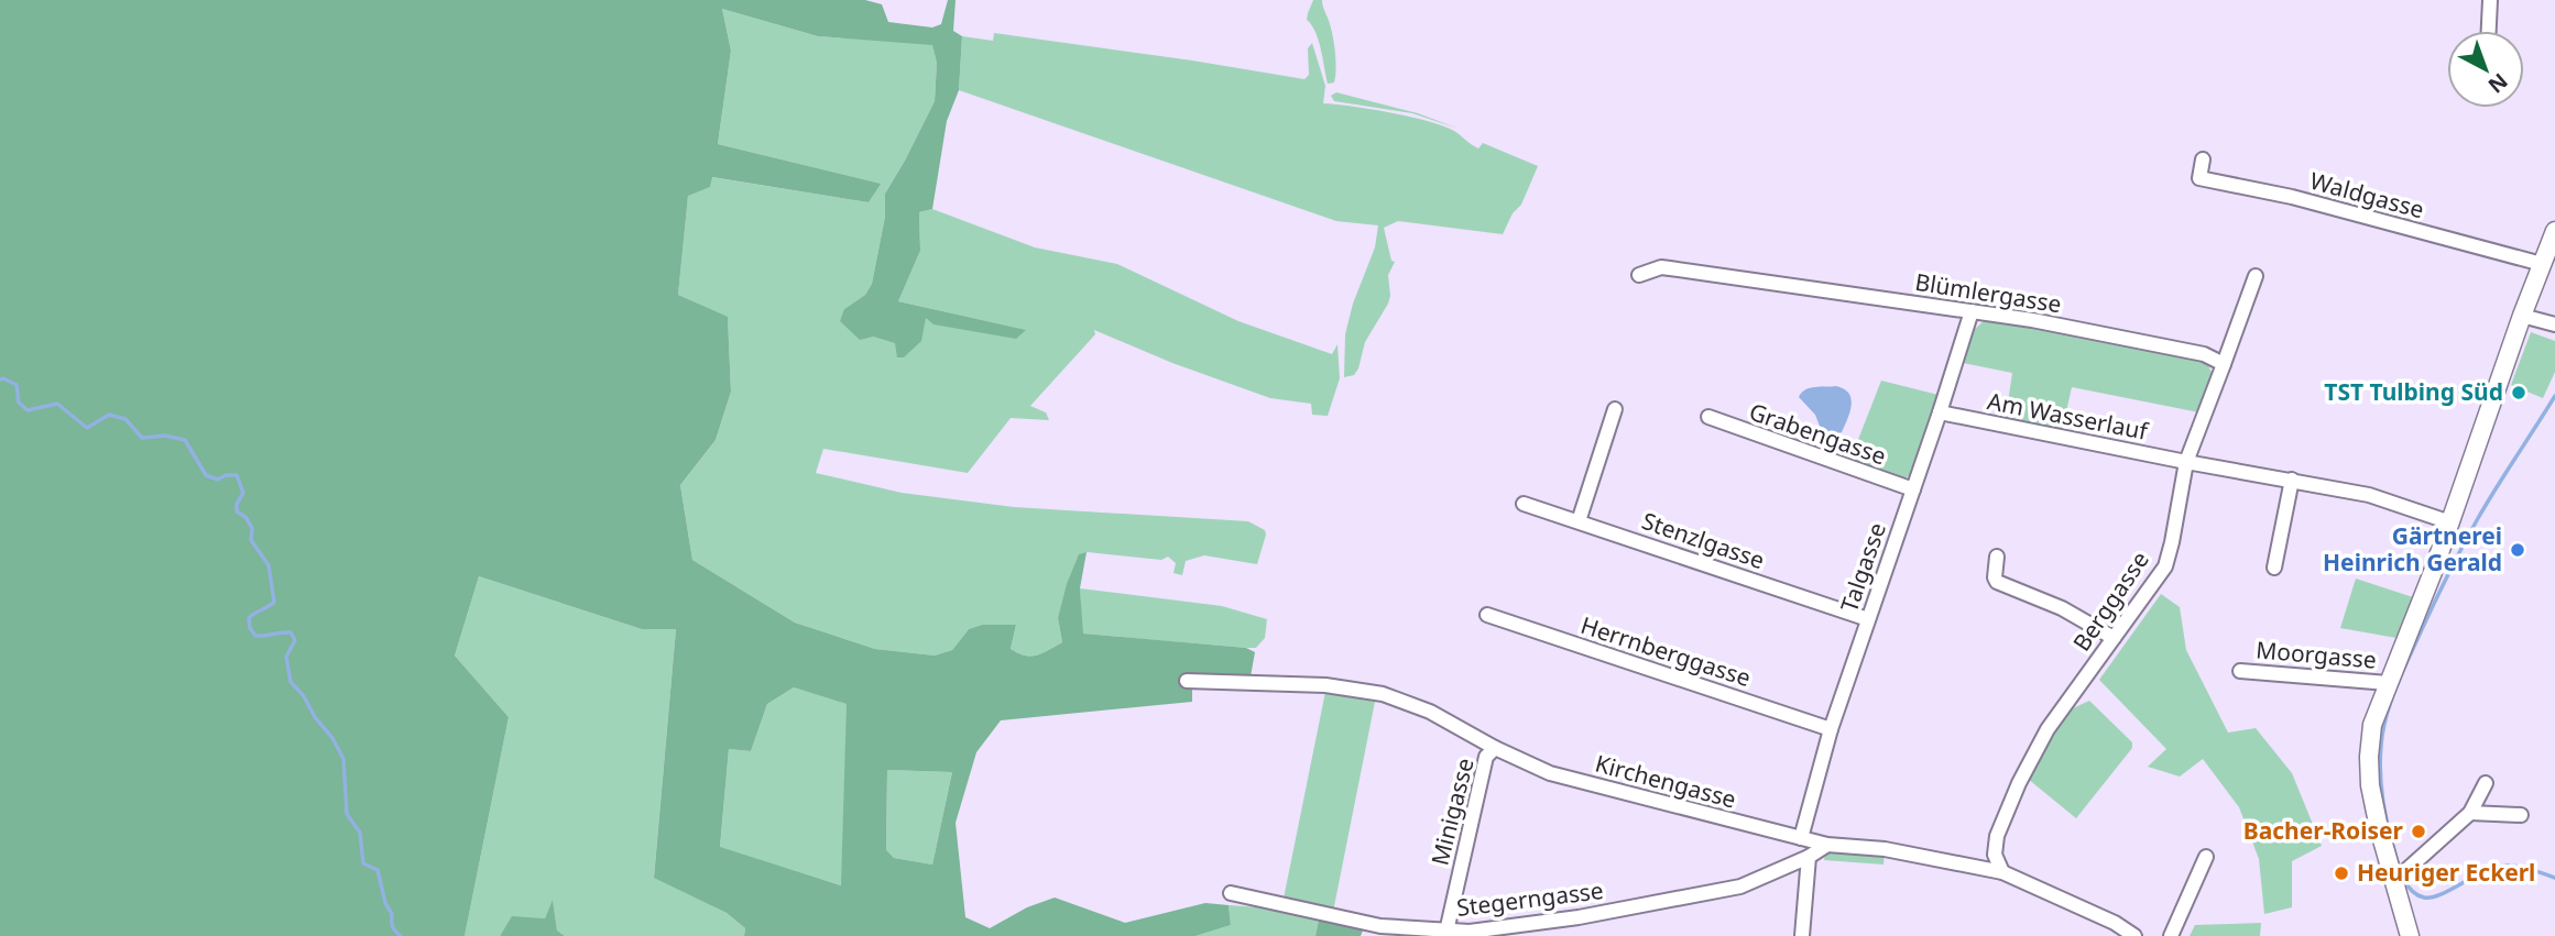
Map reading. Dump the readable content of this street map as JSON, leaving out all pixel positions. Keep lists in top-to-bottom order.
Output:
{
  "streets": {
    "street": [
      "Waldgasse",
      "Blümlergasse",
      "Am Wasserlauf",
      "Grabengasse",
      "Stenzlgasse",
      "Talgasse",
      "Berggasse",
      "Herrnberggasse",
      "Moorgasse",
      "Kirchengasse",
      "Minigasse",
      "Stegerngasse"
    ]
  },
  "crossings": [
    ["Blümlergasse", "Talgasse"],
    ["Am Wasserlauf", "Talgasse"],
    ["Am Wasserlauf", "Berggasse"],
    ["Grabengasse", "Talgasse"],
    ["Stenzlgasse", "Talgasse"],
    ["Talgasse", "Herrnberggasse"],
    ["Talgasse", "Kirchengasse"],
    ["Berggasse", "Kirchengasse"],
    ["Kirchengasse", "Minigasse"],
    ["Kirchengasse", "Stegerngasse"],
    ["Minigasse", "Stegerngasse"]
  ],
  "places": [
    "TST Tulbing Süd",
    "Gärtnerei Heinrich Gerald",
    "Bacher-Roiser",
    "Heuriger Eckerl"
  ],
  "north": "bottom right"
}
